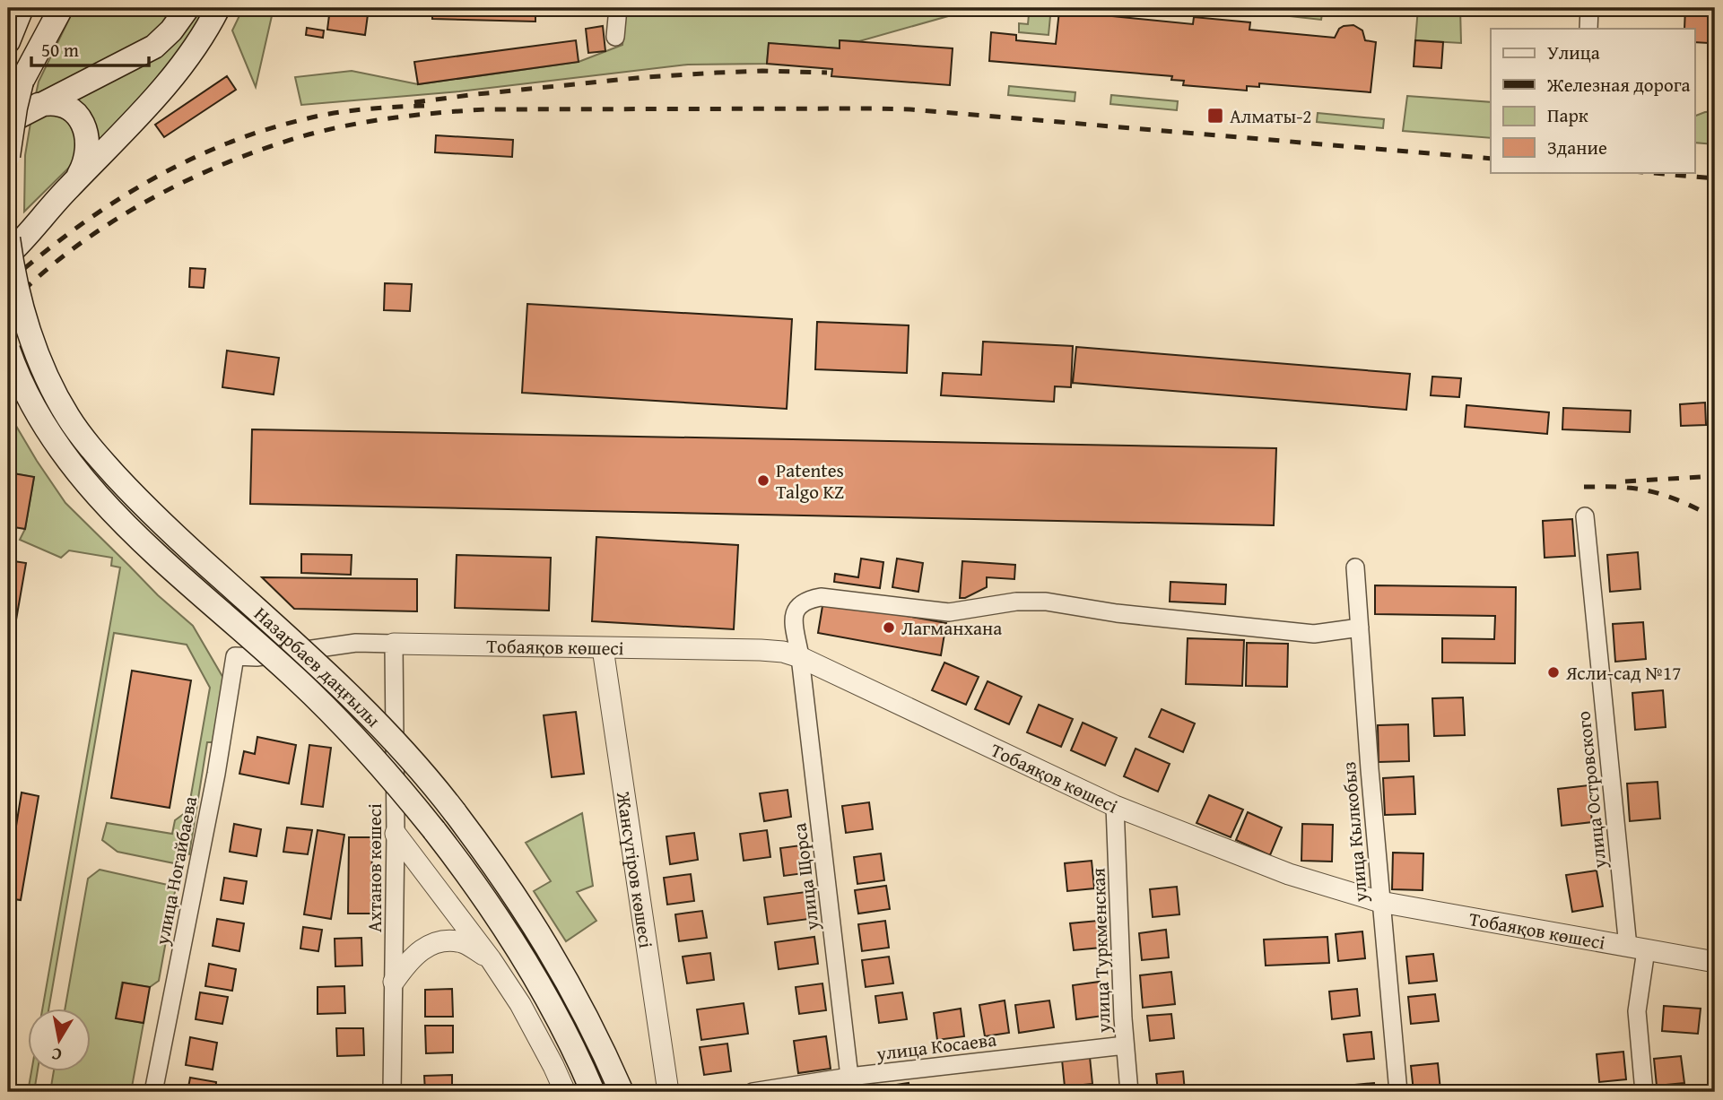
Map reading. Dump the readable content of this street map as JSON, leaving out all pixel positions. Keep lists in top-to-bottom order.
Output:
{
  "streets": {
    "main road": ["Назарбаев даңғылы"],
    "street": [
      "Тобаяқов көшесі",
      "улица Островского",
      "улица Кылкобыз",
      "Ахтанов көшесі",
      "Жансүгіров көшесі",
      "улица Ногайбаева",
      "улица Щорса",
      "улица Туркменская",
      "улица Косаева"
    ]
  },
  "crossings": [
    ["Тобаяқов көшесі", "улица Островского"],
    ["Тобаяқов көшесі", "улица Кылкобыз"],
    ["Тобаяқов көшесі", "Ахтанов көшесі"],
    ["Тобаяқов көшесі", "Жансүгіров көшесі"],
    ["Тобаяқов көшесі", "улица Ногайбаева"],
    ["Тобаяқов көшесі", "улица Щорса"],
    ["Тобаяқов көшесі", "улица Туркменская"],
    ["улица Кылкобыз", "улица Щорса"],
    ["Ахтанов көшесі", "улица Ногайбаева"],
    ["улица Щорса", "улица Косаева"],
    ["улица Туркменская", "улица Косаева"]
  ],
  "places": {
    "transit": ["Алматы-2"],
    "other": ["Patentes Talgo KZ", "Лагманхана", "Ясли-сад №17"]
  },
  "legend": [
    "Улица",
    "Железная дорога",
    "Парк",
    "Здание"
  ],
  "scale_bar": "50 m",
  "north": "bottom"
}
